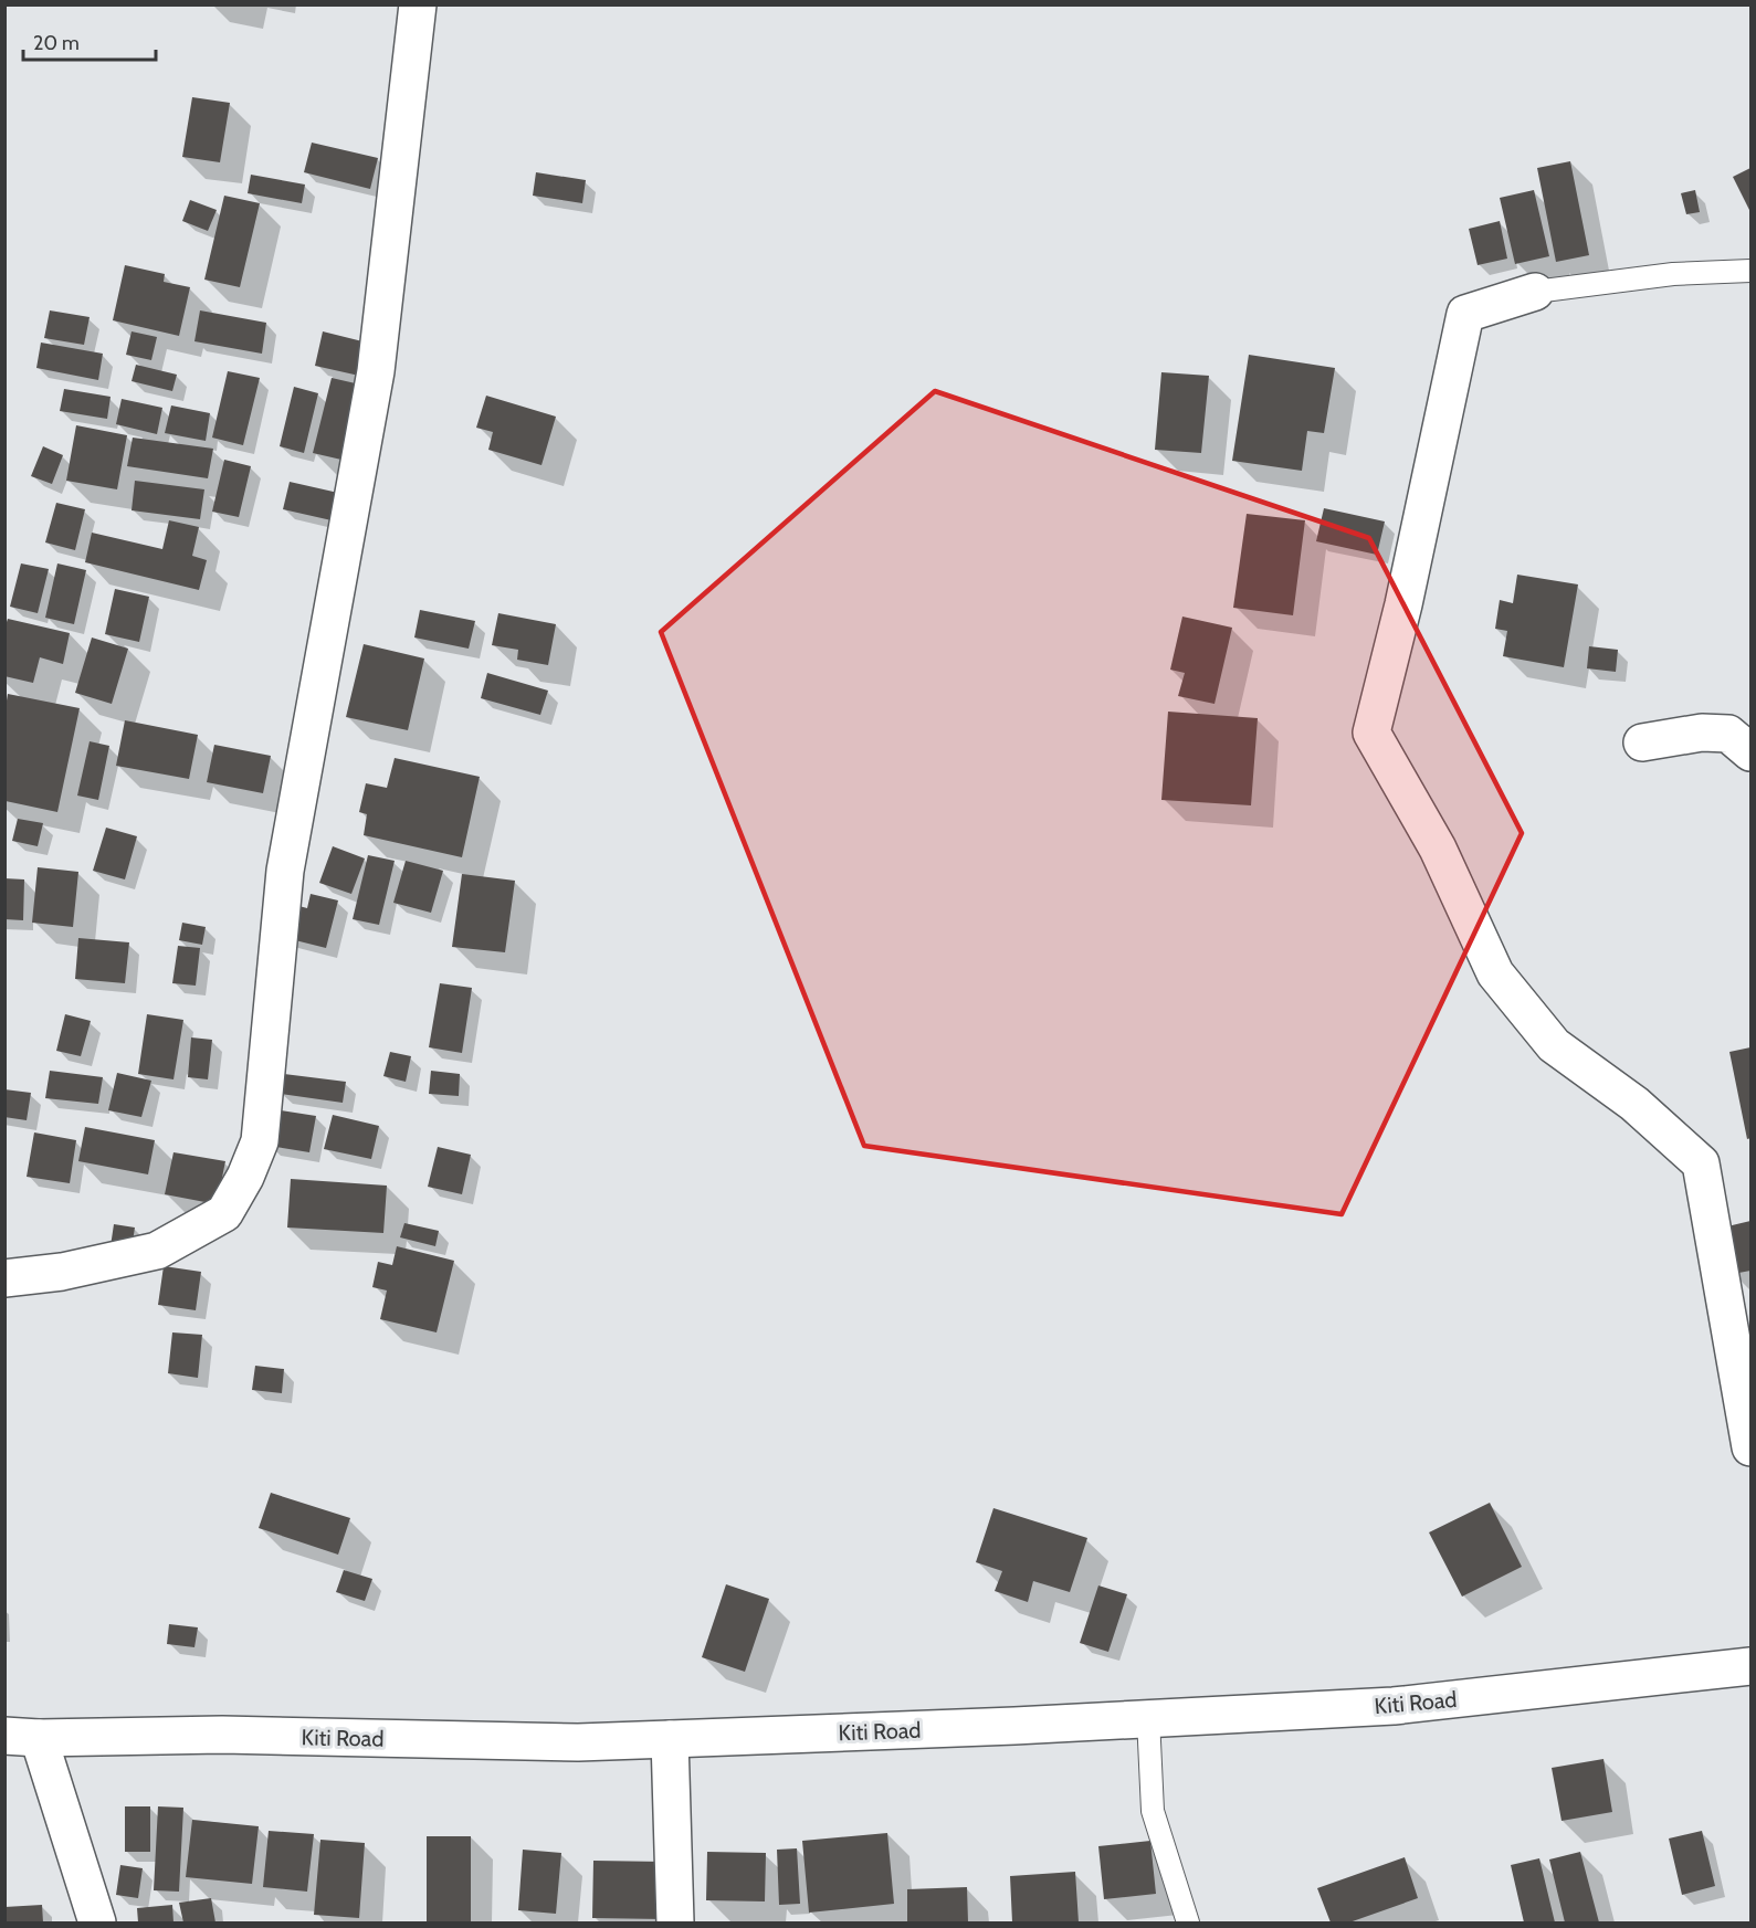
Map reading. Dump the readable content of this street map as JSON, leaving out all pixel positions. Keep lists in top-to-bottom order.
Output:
{
  "streets": {
    "street": ["Kiti Road"]
  },
  "scale_bar": "20 m"
}
